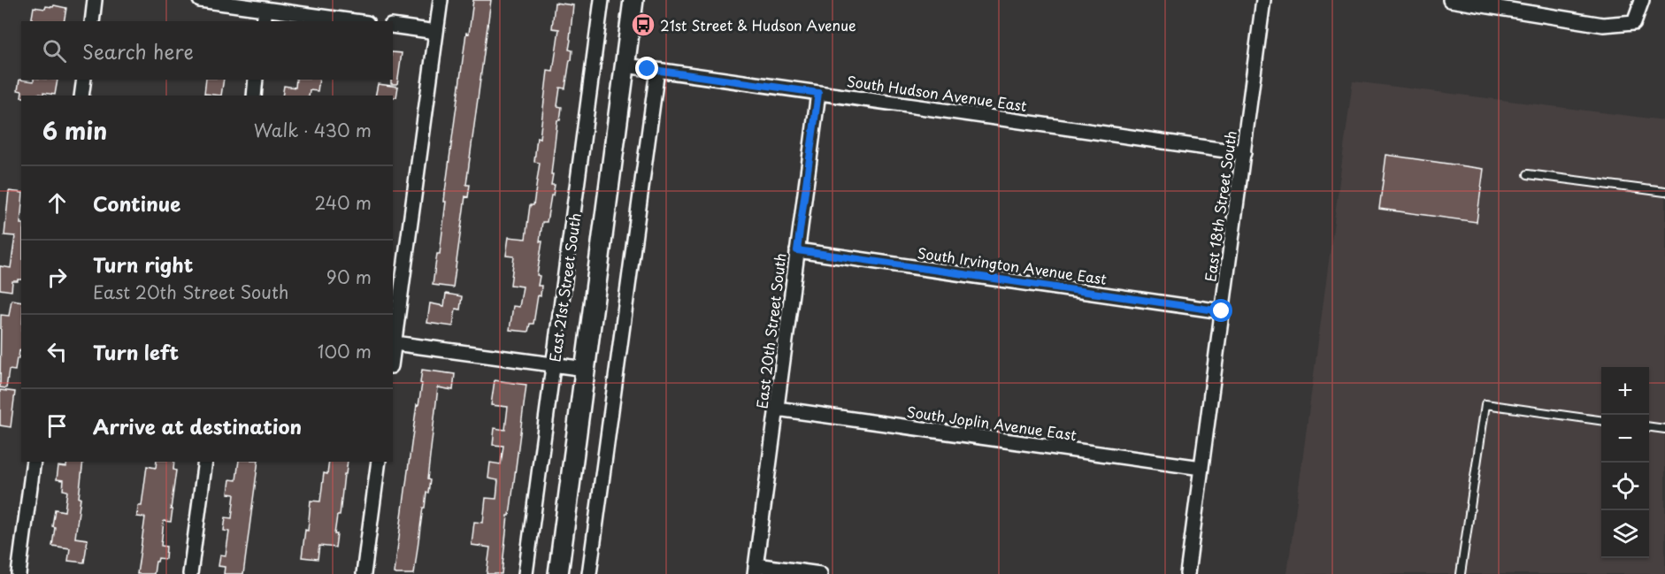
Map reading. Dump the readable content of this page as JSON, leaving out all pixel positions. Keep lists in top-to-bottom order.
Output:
{
  "streets": {
    "main road": ["East 21st Street South"],
    "street": [
      "South Hudson Avenue East",
      "East 18th Street South",
      "South Irvington Avenue East",
      "East 20th Street South",
      "South Joplin Avenue East"
    ]
  },
  "crossings": [
    ["South Hudson Avenue East", "East 18th Street South"],
    ["South Hudson Avenue East", "East 21st Street South"],
    ["South Hudson Avenue East", "East 20th Street South"],
    ["East 18th Street South", "South Irvington Avenue East"],
    ["East 18th Street South", "South Joplin Avenue East"],
    ["South Irvington Avenue East", "East 20th Street South"],
    ["East 20th Street South", "South Joplin Avenue East"]
  ],
  "places": {
    "bus stop": ["21st Street & Hudson Avenue"]
  },
  "page": {
    "search": "Search here",
    "heading": ["6 min", "Walk · 430 m"],
    "list": [
      ["Continue", "240 m"],
      ["Turn right", "East 20th Street South", "90 m"],
      ["Turn left", "100 m"],
      "Arrive at destination"
    ],
    "map_buttons": ["+", "−"]
  }
}
